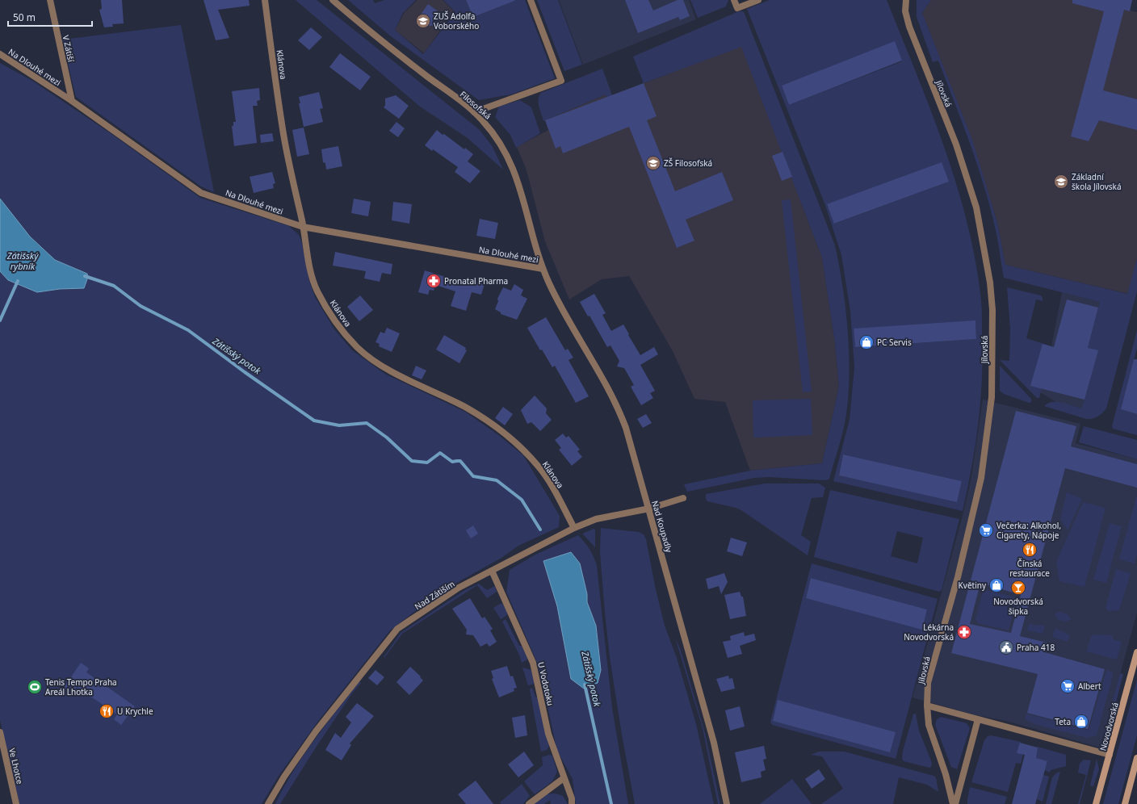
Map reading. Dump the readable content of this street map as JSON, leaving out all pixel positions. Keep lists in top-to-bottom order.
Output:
{
  "streets": {
    "main road": ["Novodvorská"],
    "street": [
      "V Zátiší",
      "Klánova",
      "Na Dlouhé mezi",
      "Jílovská",
      "Filosofská",
      "Nad Koupadly",
      "Nad Zátiším",
      "U Vodotoku",
      "Ve Lhotce"
    ]
  },
  "crossings": [
    ["V Zátiší", "Na Dlouhé mezi"],
    ["Klánova", "Na Dlouhé mezi"],
    ["Klánova", "Nad Zátiším"],
    ["Na Dlouhé mezi", "Filosofská"],
    ["Na Dlouhé mezi", "Nad Koupadly"],
    ["Filosofská", "Nad Koupadly"],
    ["Nad Koupadly", "Nad Zátiším"],
    ["Nad Zátiším", "U Vodotoku"]
  ],
  "water": ["Zátišský rybník", "Zátišský potok"],
  "places": {
    "school or university": ["ZUŠ Adolfa Voborského", "ZŠ Filosofská", "Základní škola Jílovská"],
    "pharmacy": ["Pronatal Pharma", "Lékárna Novodvorská"],
    "shop": ["PC Servis", "Květiny", "Teta"],
    "supermarket": ["Večerka: Alkohol, Cigarety, Nápoje", "Albert"],
    "restaurant": ["Čínská restaurace", "U Krychle"],
    "bar": ["Novodvorská šipka"],
    "public building": ["Praha 418"],
    "sports": ["Tenis Tempo Praha Areál Lhotka"]
  },
  "scale_bar": "50 m"
}
